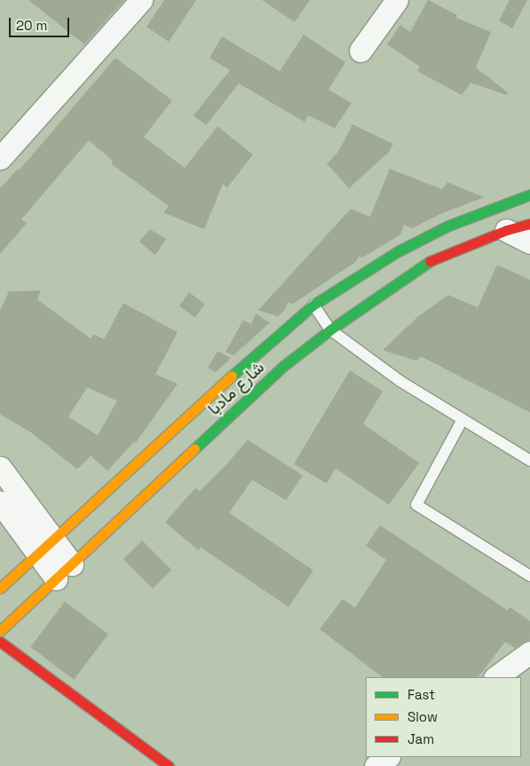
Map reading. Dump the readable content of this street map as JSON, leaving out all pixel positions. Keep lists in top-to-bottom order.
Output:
{
  "streets": {
    "main road": ["شارع مادبا"]
  },
  "legend": ["Fast", "Slow", "Jam"],
  "scale_bar": "20 m"
}
